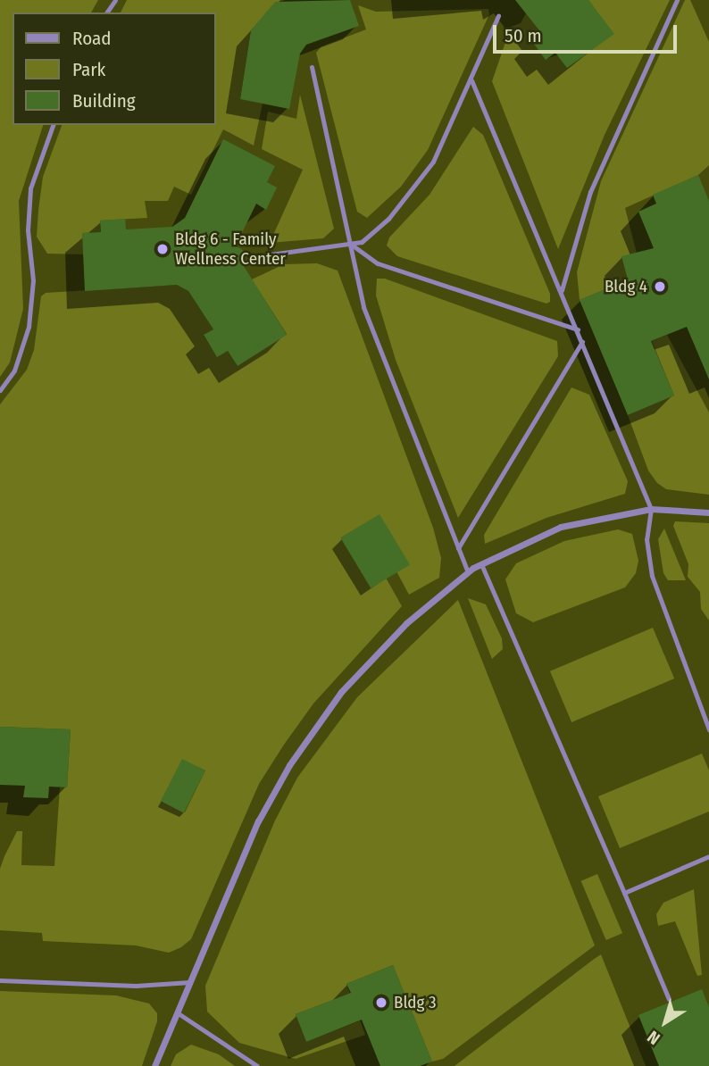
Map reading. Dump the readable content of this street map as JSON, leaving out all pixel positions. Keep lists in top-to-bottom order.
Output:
{
  "places": ["Bldg 6 - Family Wellness Center", "Bldg 4", "Bldg 3"],
  "legend": ["Road", "Park", "Building"],
  "scale_bar": "50 m",
  "north": "bottom left"
}
